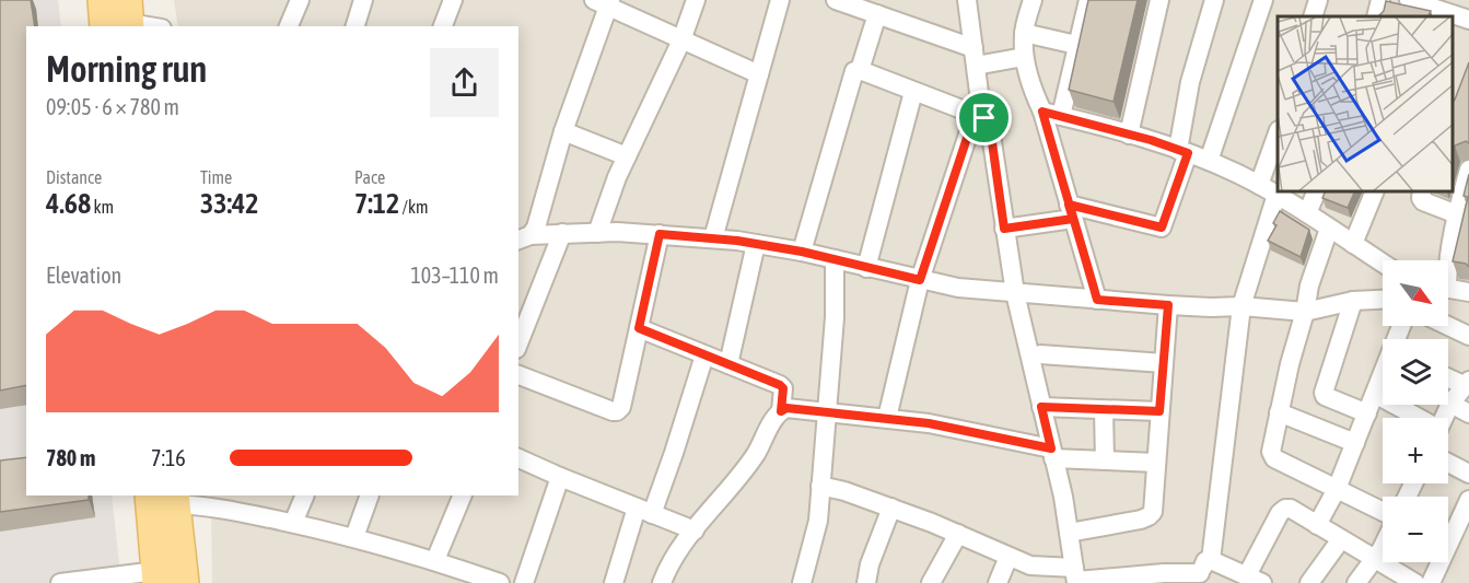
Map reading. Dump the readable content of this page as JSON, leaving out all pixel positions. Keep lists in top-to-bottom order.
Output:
{
  "north": "bottom right",
  "page": {
    "heading": ["Morning run", "09:05 · 6 × 780 m"],
    "stats": [
      ["Distance", "4.68 km"],
      ["Time", "33:42"],
      ["Pace", "7:12 /km"]
    ],
    "chart": ["Elevation", "103–110 m"],
    "map_buttons": ["+", "−"],
    "list": [
      {
        "name": "780 m",
        "note": "7:16"
      }
    ]
  }
}
